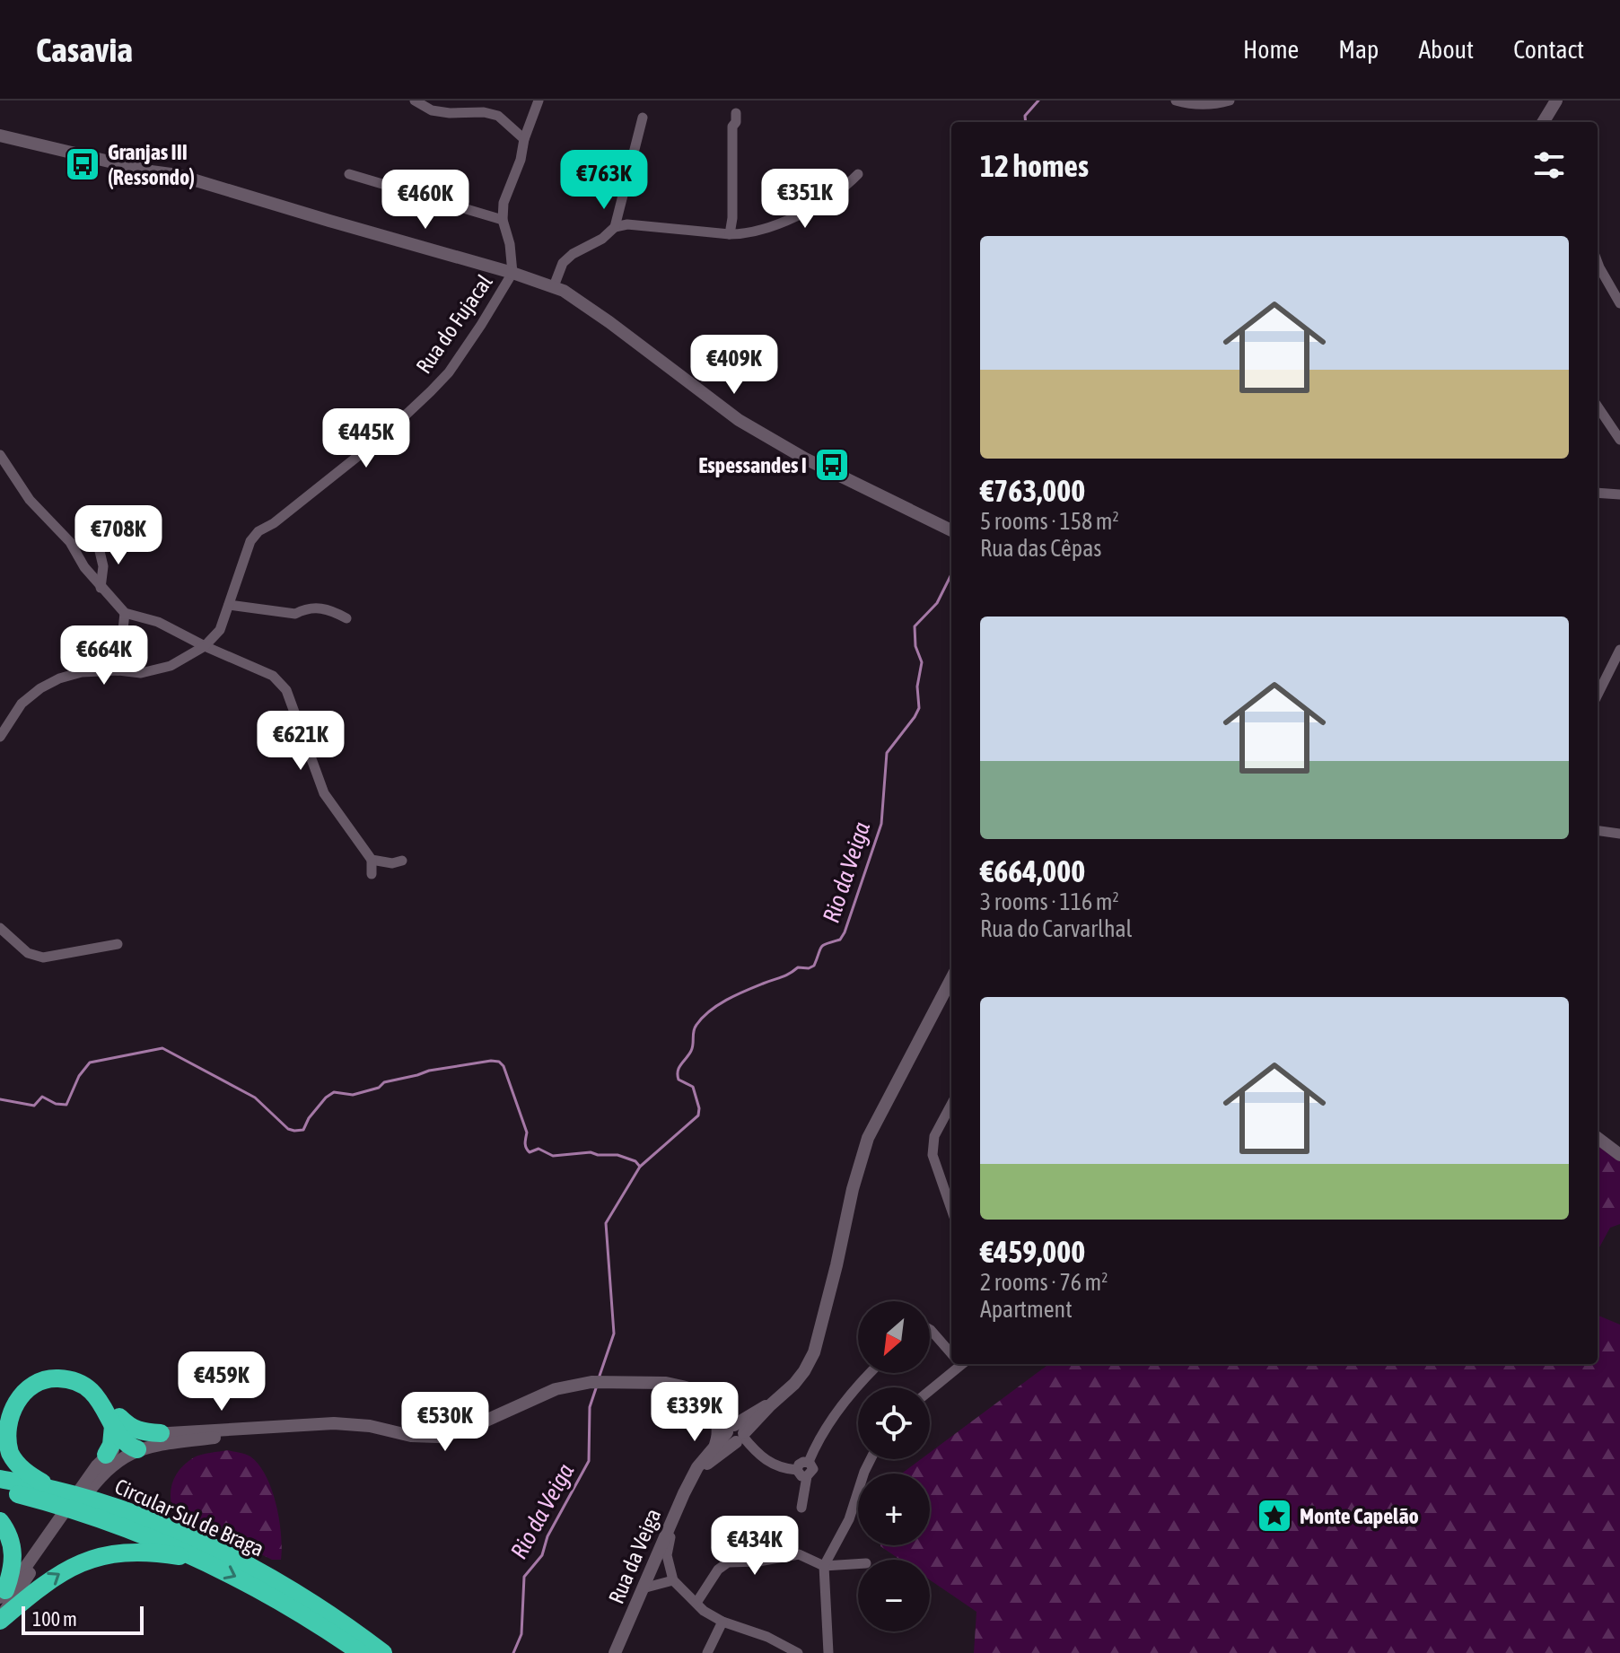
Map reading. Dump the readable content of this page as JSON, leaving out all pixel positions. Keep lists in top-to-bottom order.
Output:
{
  "streets": {
    "highway": ["Circular Sul de Braga"],
    "main road": ["Rua da Veiga"],
    "street": ["Rua do Fujacal"]
  },
  "water": ["Rio da Veiga"],
  "places": {
    "bus stop": ["Granjas III (Ressondo)", "Espessandes I"],
    "place": ["Monte Capelão"]
  },
  "scale_bar": "100 m",
  "north": "bottom left",
  "page": {
    "header": "Casavia",
    "nav": [
      "Home",
      "Map",
      "About",
      "Contact"
    ],
    "heading": "12 homes",
    "price": [
      "€763K",
      "€351K",
      "€460K",
      "€409K",
      "€445K",
      "€708K",
      "€664K",
      "€621K",
      "€459K",
      "€339K",
      "€530K",
      "€434K"
    ],
    "list": [
      {
        "name": "€763,000",
        "note": "5 rooms · 158 m² · Rua das Cêpas"
      },
      {
        "name": "€664,000",
        "note": "3 rooms · 116 m² · Rua do Carvarlhal"
      },
      {
        "name": "€459,000",
        "note": "2 rooms · 76 m² · Apartment"
      }
    ],
    "map_buttons": ["+", "−"],
    "scale": "100 m"
  }
}
